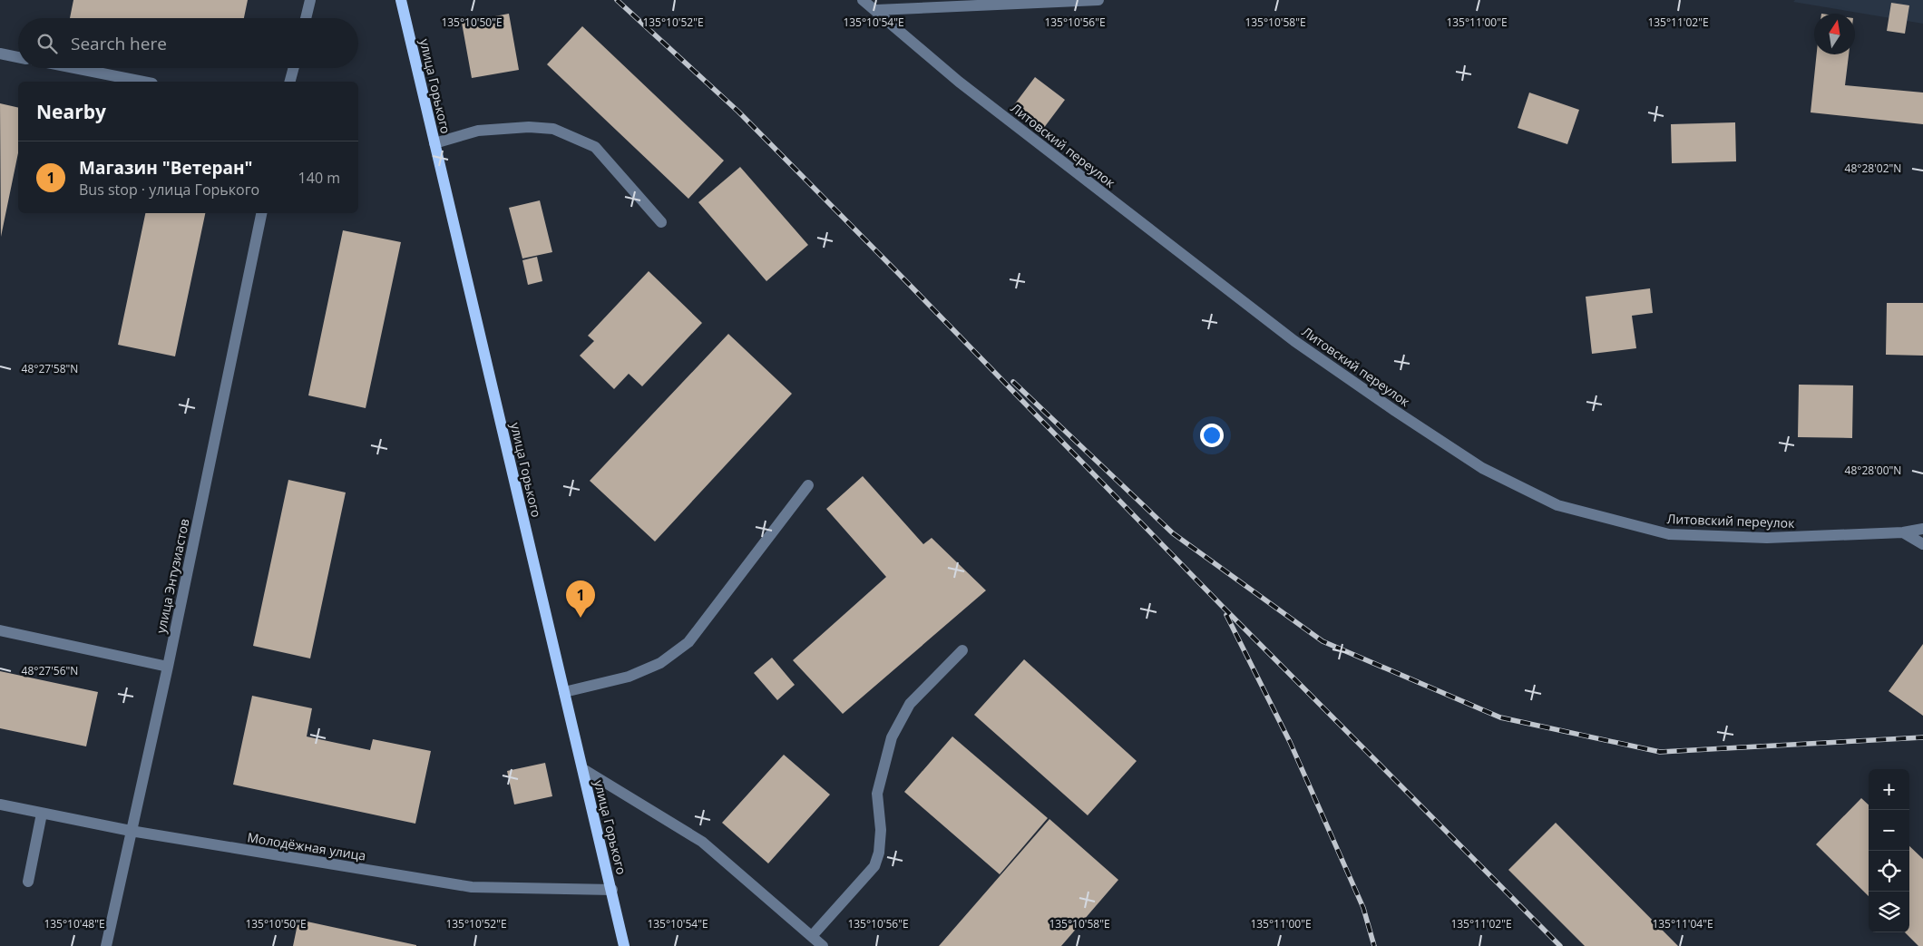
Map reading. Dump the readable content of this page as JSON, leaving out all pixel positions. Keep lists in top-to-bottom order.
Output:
{
  "streets": {
    "main road": ["улица Горького"],
    "street": ["Литовский переулок", "улица Энтузиастов", "Молодёжная улица"]
  },
  "crossings": [
    ["улица Горького", "Молодёжная улица"],
    ["улица Энтузиастов", "Молодёжная улица"]
  ],
  "north": "top",
  "page": {
    "search": "Search here",
    "heading": "Nearby",
    "list": [
      {
        "mark": "1",
        "name": "Магазин \"Ветеран\"",
        "note": "Bus stop · улица Горького",
        "value": "140 m"
      }
    ],
    "pins": "1",
    "map_buttons": ["+", "−"]
  },
  "coordinates": [
    "135°10'50\"E",
    "135°10'52\"E",
    "135°10'54\"E",
    "135°10'56\"E",
    "135°10'58\"E",
    "135°11'00\"E",
    "135°11'02\"E",
    "48°28'02\"N",
    "48°27'58\"N",
    "48°28'00\"N",
    "48°27'56\"N",
    "135°10'48\"E",
    "135°11'04\"E"
  ]
}
